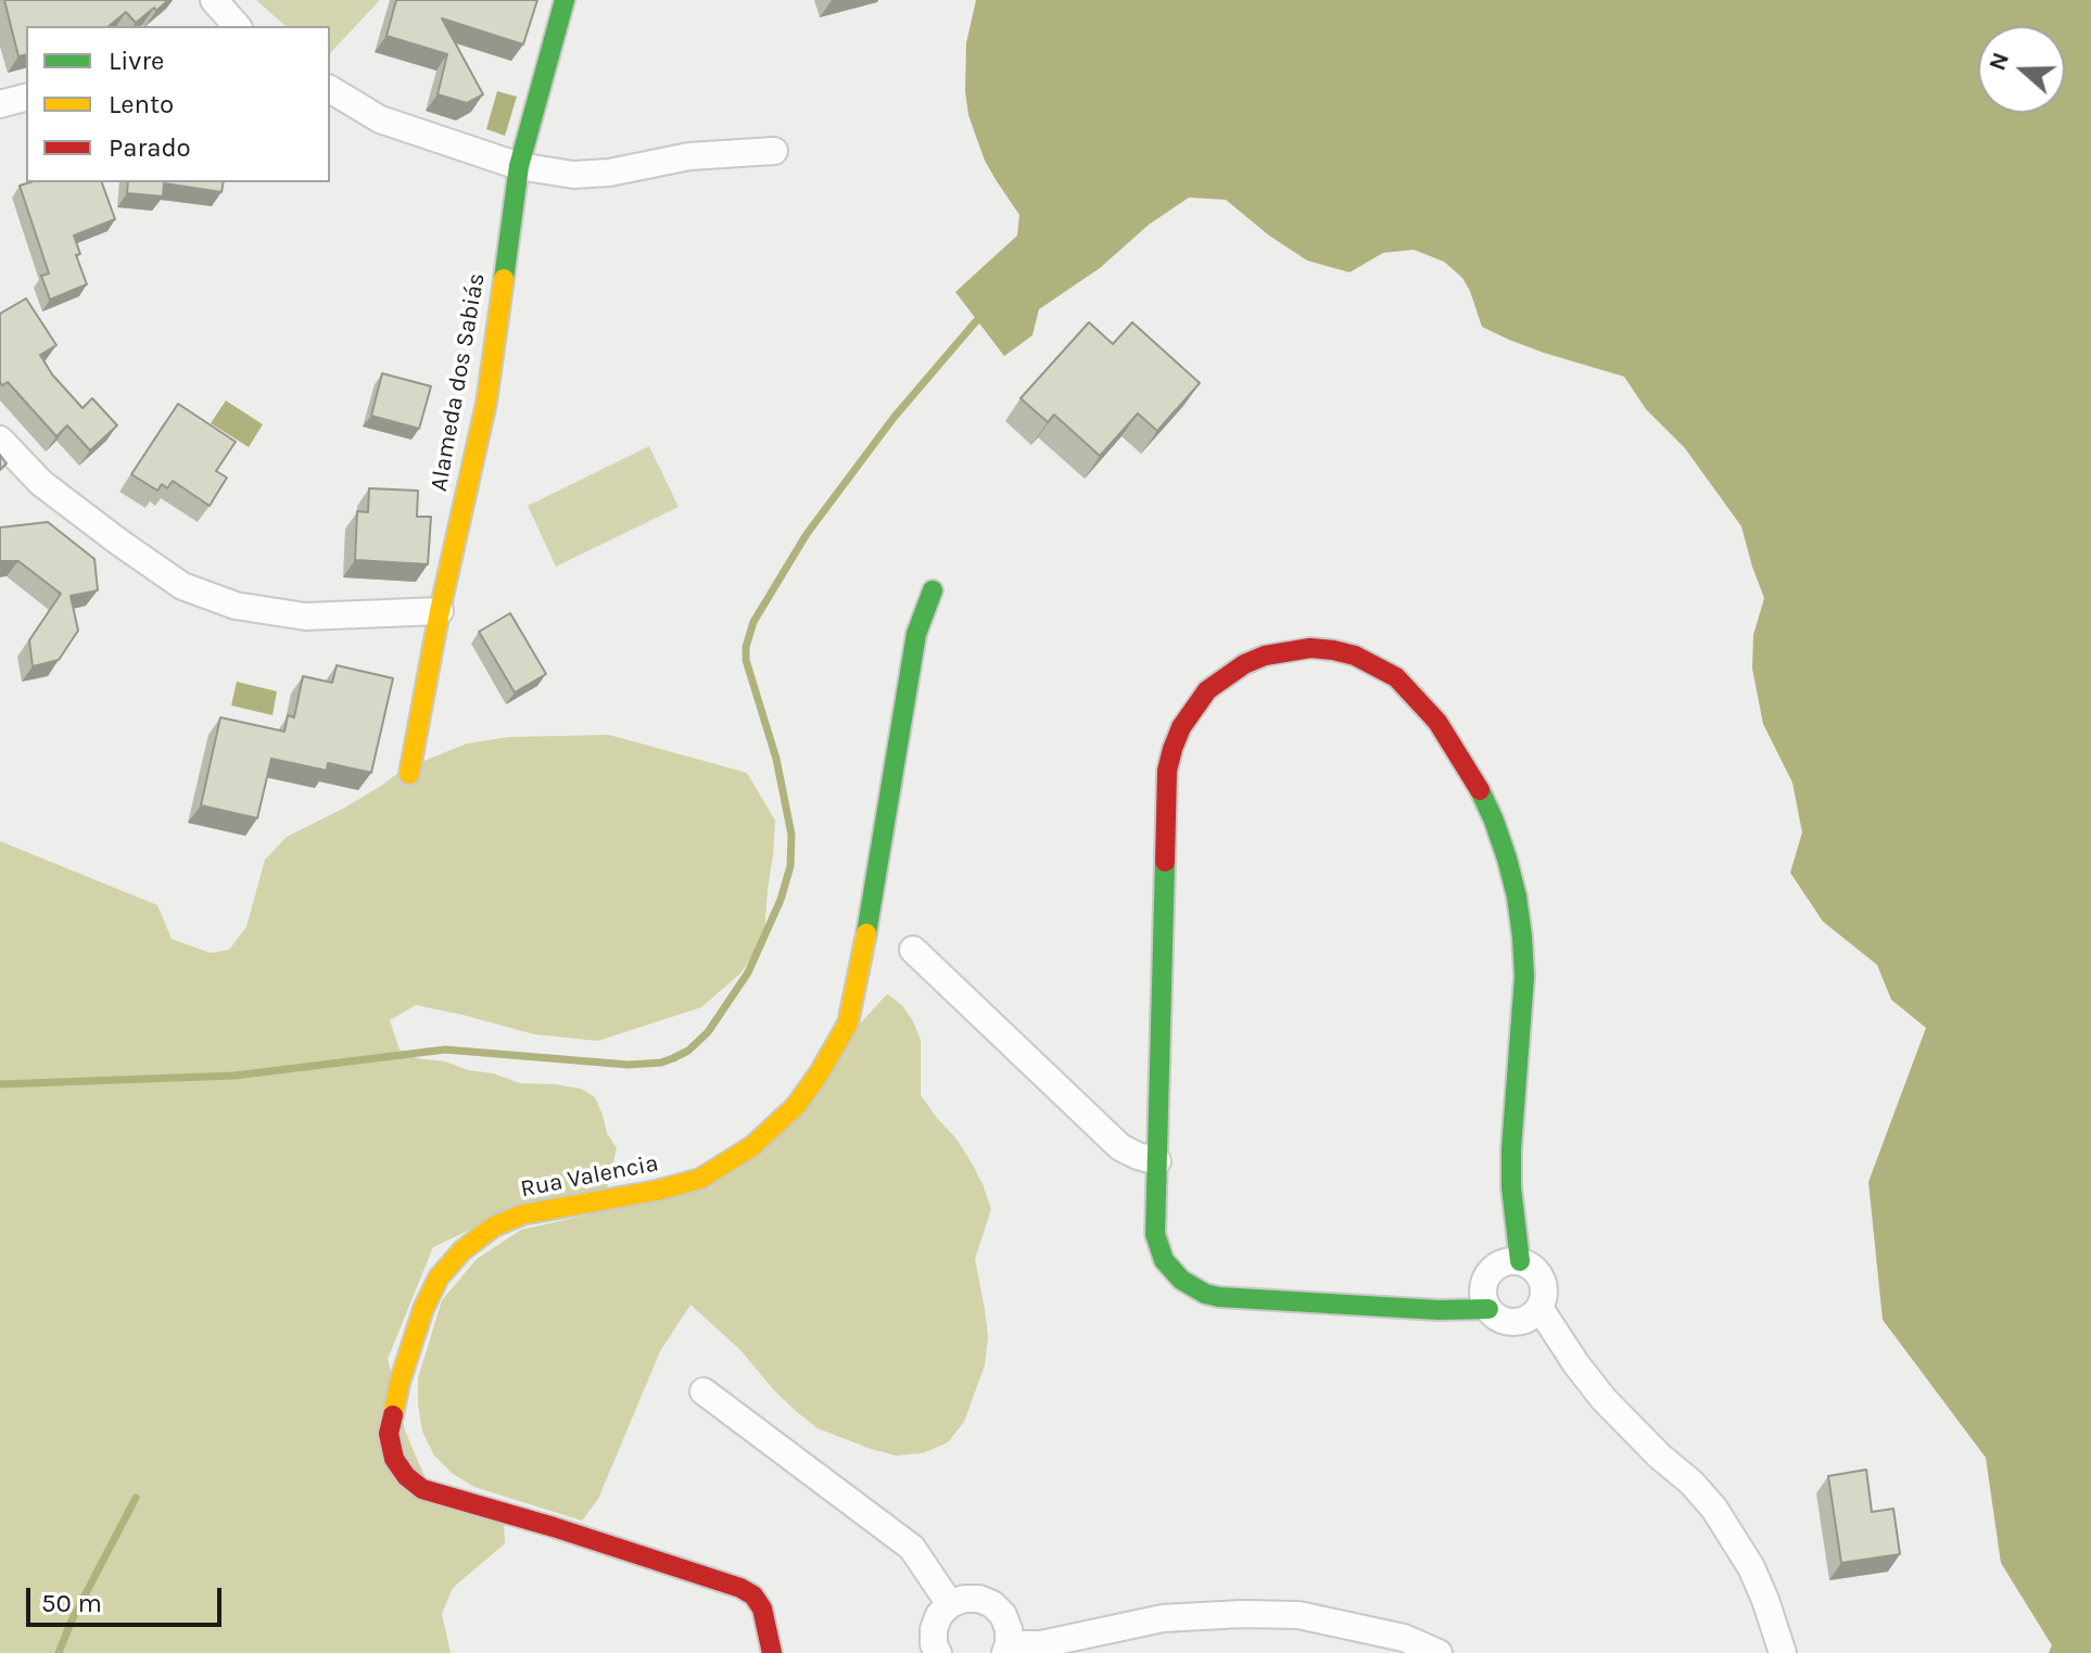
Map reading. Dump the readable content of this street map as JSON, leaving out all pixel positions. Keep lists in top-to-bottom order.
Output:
{
  "streets": {
    "street": ["Alameda dos Sabiás", "Rua Valencia"]
  },
  "legend": ["Livre", "Lento", "Parado"],
  "scale_bar": "50 m",
  "north": "left"
}
